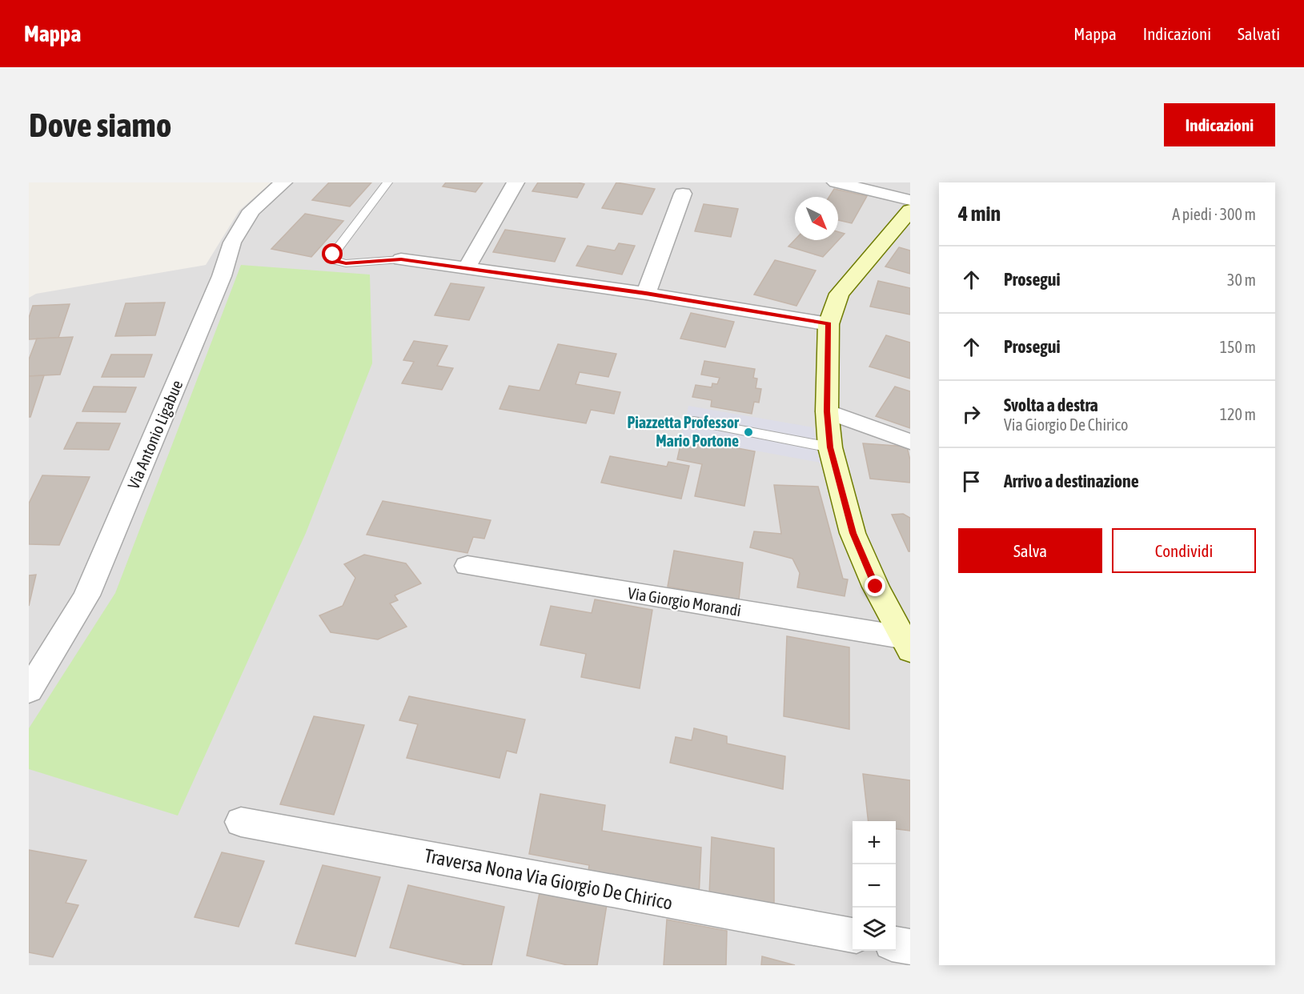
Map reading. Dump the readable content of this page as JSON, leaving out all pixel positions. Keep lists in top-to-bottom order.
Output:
{
  "streets": {
    "street": ["Via Antonio Ligabue", "Via Giorgio Morandi", "Traversa Nona Via Giorgio De Chirico"]
  },
  "places": ["Piazzetta Professor Mario Portone"],
  "north": "bottom right",
  "page": {
    "header": "Mappa",
    "nav": ["Mappa", "Indicazioni", "Salvati"],
    "buttons": [
      "Indicazioni",
      ["Salva", "Condividi"]
    ],
    "title": "Dove siamo",
    "heading": ["4 min", "A piedi · 300 m"],
    "list": [
      ["Prosegui", "30 m"],
      ["Prosegui", "150 m"],
      ["Svolta a destra", "Via Giorgio De Chirico", "120 m"],
      "Arrivo a destinazione"
    ],
    "map_buttons": ["+", "−"]
  }
}
